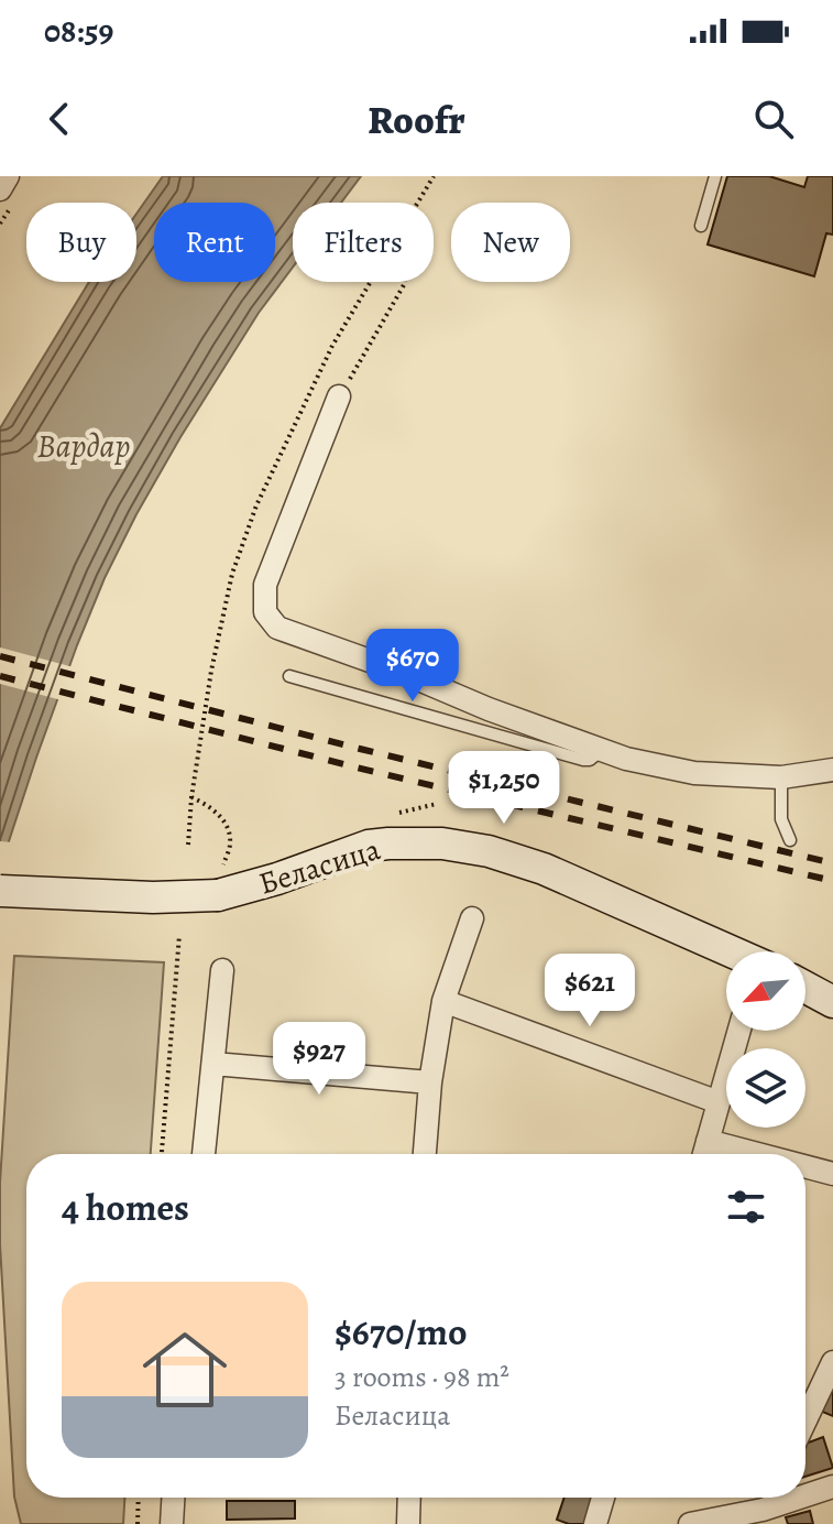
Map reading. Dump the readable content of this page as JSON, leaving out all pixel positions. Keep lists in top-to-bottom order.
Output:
{
  "streets": {
    "street": ["Беласица"]
  },
  "water": ["Вардар"],
  "north": "bottom left",
  "page": {
    "status": "08:59",
    "header": "Roofr",
    "chip": [
      "Buy",
      "Rent",
      "Filters",
      "New"
    ],
    "price": [
      "$670",
      "$1,250",
      "$621",
      "$927"
    ],
    "heading": "4 homes",
    "list": [
      {
        "name": "$670/mo",
        "note": "3 rooms · 98 m² · Беласица"
      }
    ]
  }
}
